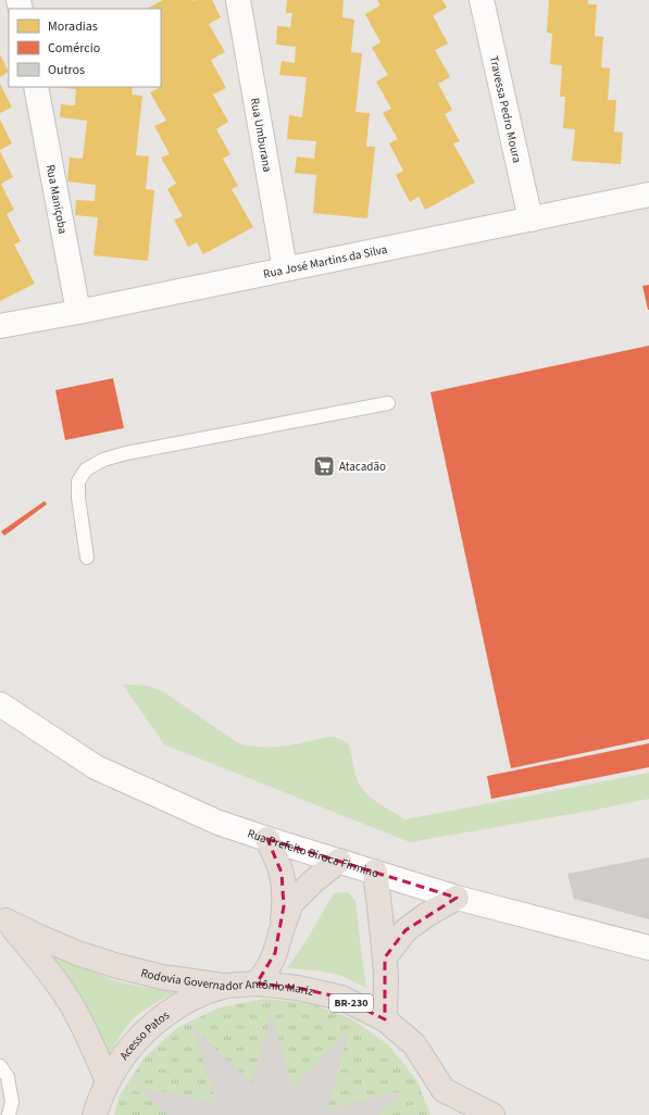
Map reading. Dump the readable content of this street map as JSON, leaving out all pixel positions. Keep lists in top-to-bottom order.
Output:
{
  "streets": {
    "highway": ["Rodovia Governador Antônio Mariz", "BR-230", "Acesso Patos"],
    "street": [
      "Travessa Pedro Moura",
      "Rua Umburana",
      "Rua Maniçoba",
      "Rua José Martins da Silva",
      "Rua Prefeito Biroca Firmino"
    ]
  },
  "crossings": [
    ["Travessa Pedro Moura", "Rua José Martins da Silva"],
    ["Rua Umburana", "Rua José Martins da Silva"],
    ["Rua Maniçoba", "Rua José Martins da Silva"],
    ["Rodovia Governador Antônio Mariz", "BR-230"],
    ["Rodovia Governador Antônio Mariz", "Acesso Patos"]
  ],
  "places": {
    "supermarket": ["Atacadão"]
  },
  "legend": ["Moradias", "Comércio", "Outros"]
}
